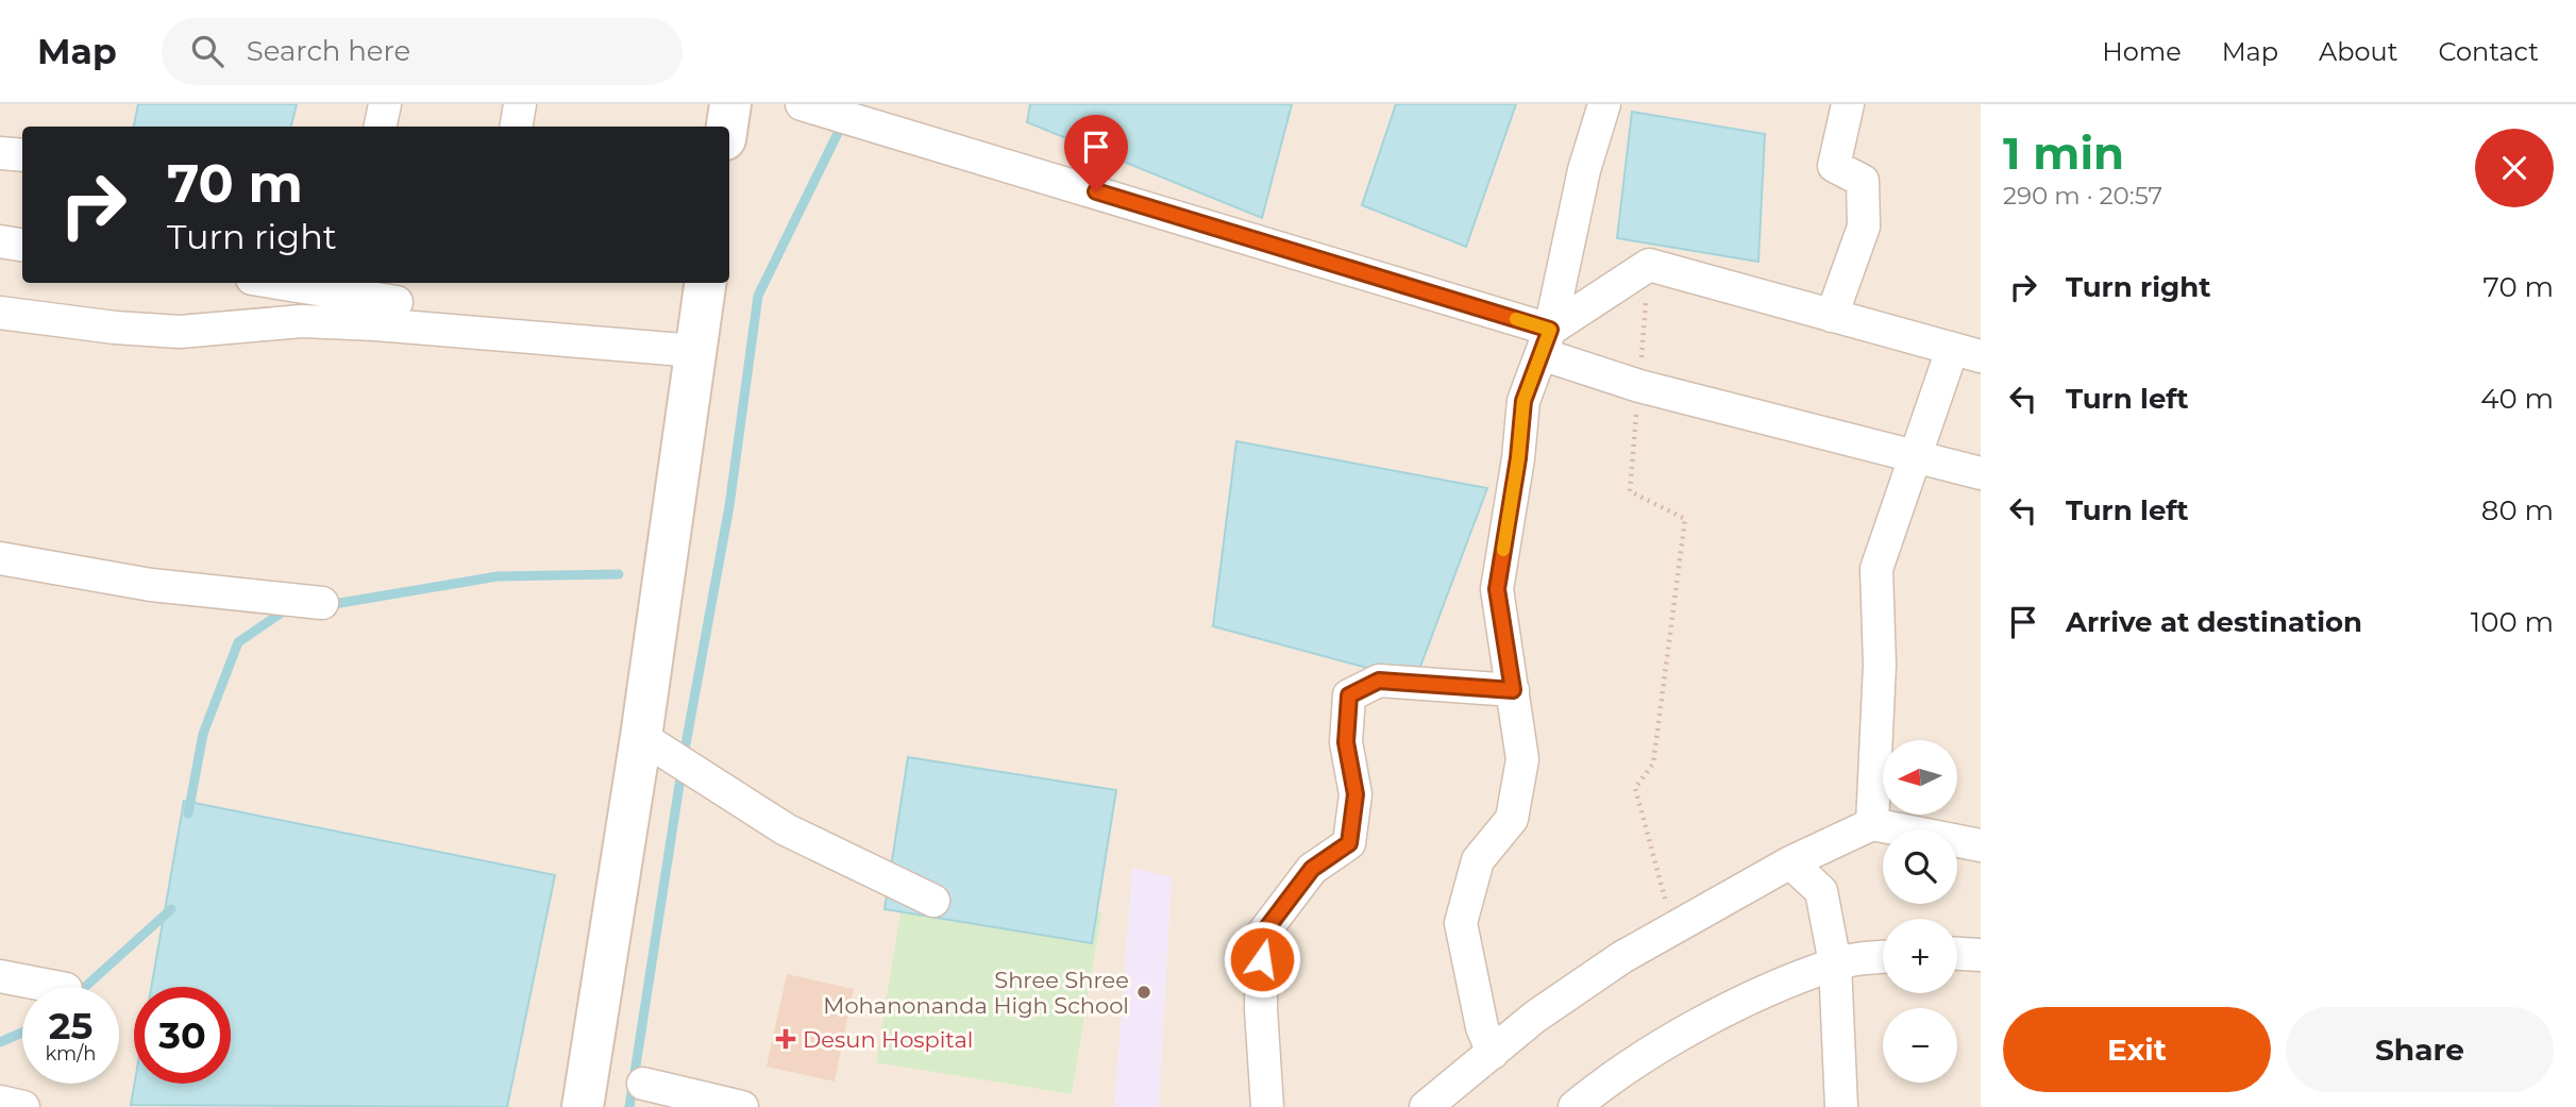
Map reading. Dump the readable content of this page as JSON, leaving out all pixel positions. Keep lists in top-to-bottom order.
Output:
{
  "places": {
    "other": ["Shree Shree Mohanonanda High School"],
    "health": ["Desun Hospital"]
  },
  "north": "left",
  "page": {
    "header": "Map",
    "search": "Search here",
    "nav": [
      "Home",
      "Map",
      "About",
      "Contact"
    ],
    "heading": ["1 min", "290 m · 20:57"],
    "turn": ["70 m", "Turn right"],
    "list": [
      {
        "name": "Turn right",
        "value": "70 m"
      },
      {
        "name": "Turn left",
        "value": "40 m"
      },
      {
        "name": "Turn left",
        "value": "80 m"
      },
      {
        "name": "Arrive at destination",
        "value": "100 m"
      }
    ],
    "map_buttons": ["+", "−"],
    "speed": "25 km/h",
    "limit": "30",
    "buttons": ["Exit", "Share"]
  }
}
